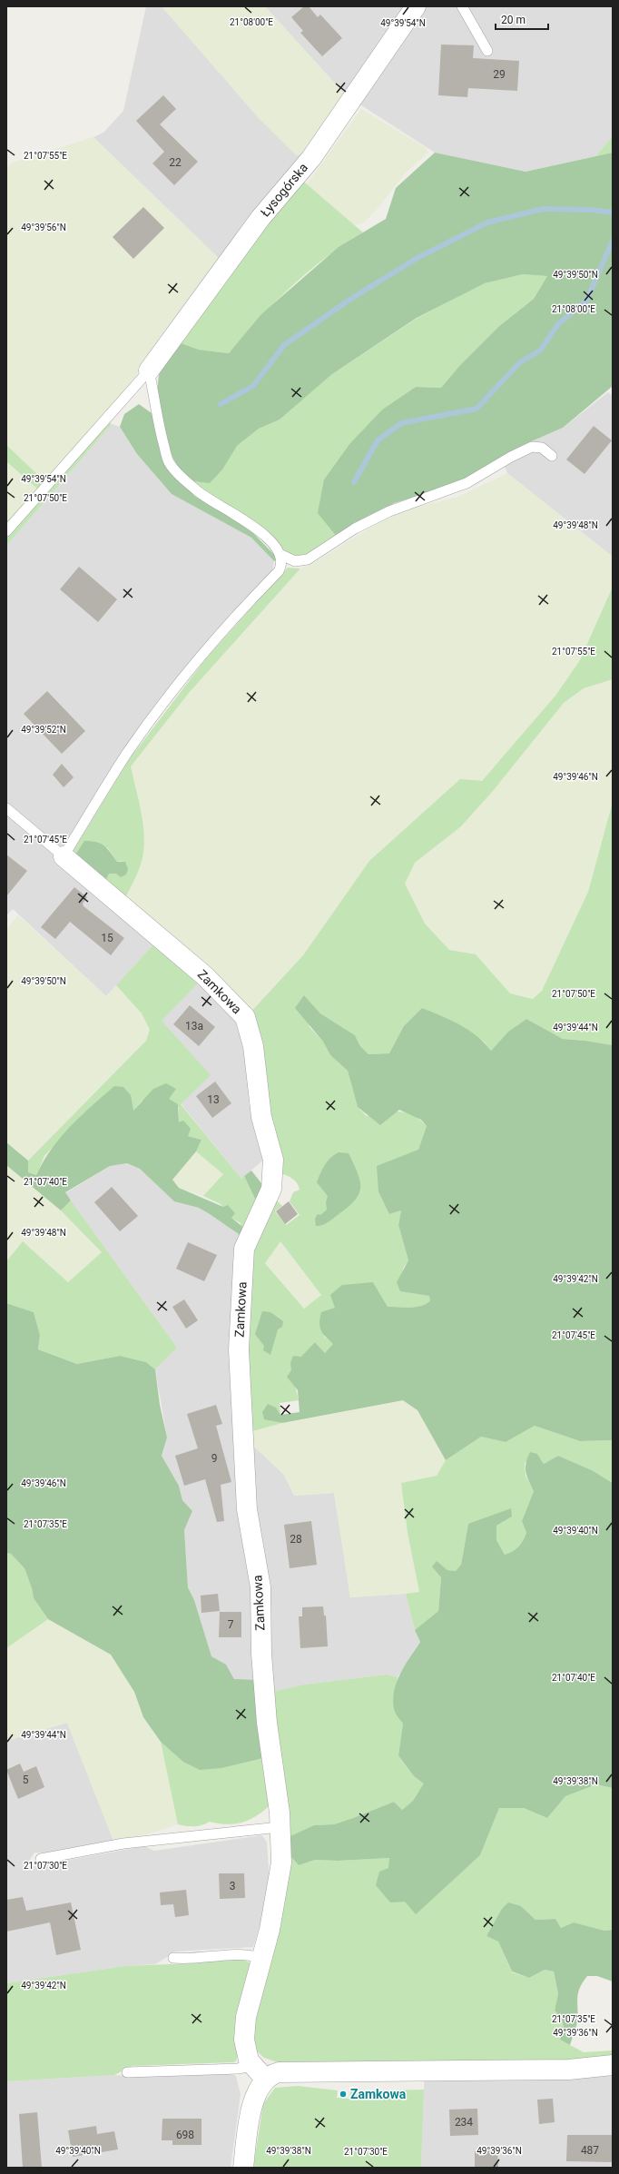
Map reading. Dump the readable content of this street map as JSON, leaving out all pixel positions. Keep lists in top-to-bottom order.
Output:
{
  "streets": {
    "street": ["Łysogórska", "Zamkowa"]
  },
  "places": ["Zamkowa"],
  "house_numbers": [
    "29",
    "22",
    "15",
    "13a",
    "13",
    "9",
    "28",
    "7",
    "5",
    "3",
    "234",
    "698",
    "487"
  ],
  "scale_bar": "20 m",
  "coordinates": [
    "21°08'00\"E",
    "49°39'54\"N",
    "21°07'55\"E",
    "49°39'56\"N",
    "49°39'50\"N",
    "21°07'50\"E",
    "49°39'48\"N",
    "49°39'52\"N",
    "49°39'46\"N",
    "21°07'45\"E",
    "49°39'44\"N",
    "21°07'40\"E",
    "49°39'42\"N",
    "21°07'35\"E",
    "49°39'40\"N",
    "49°39'38\"N",
    "21°07'30\"E",
    "49°39'36\"N"
  ]
}
